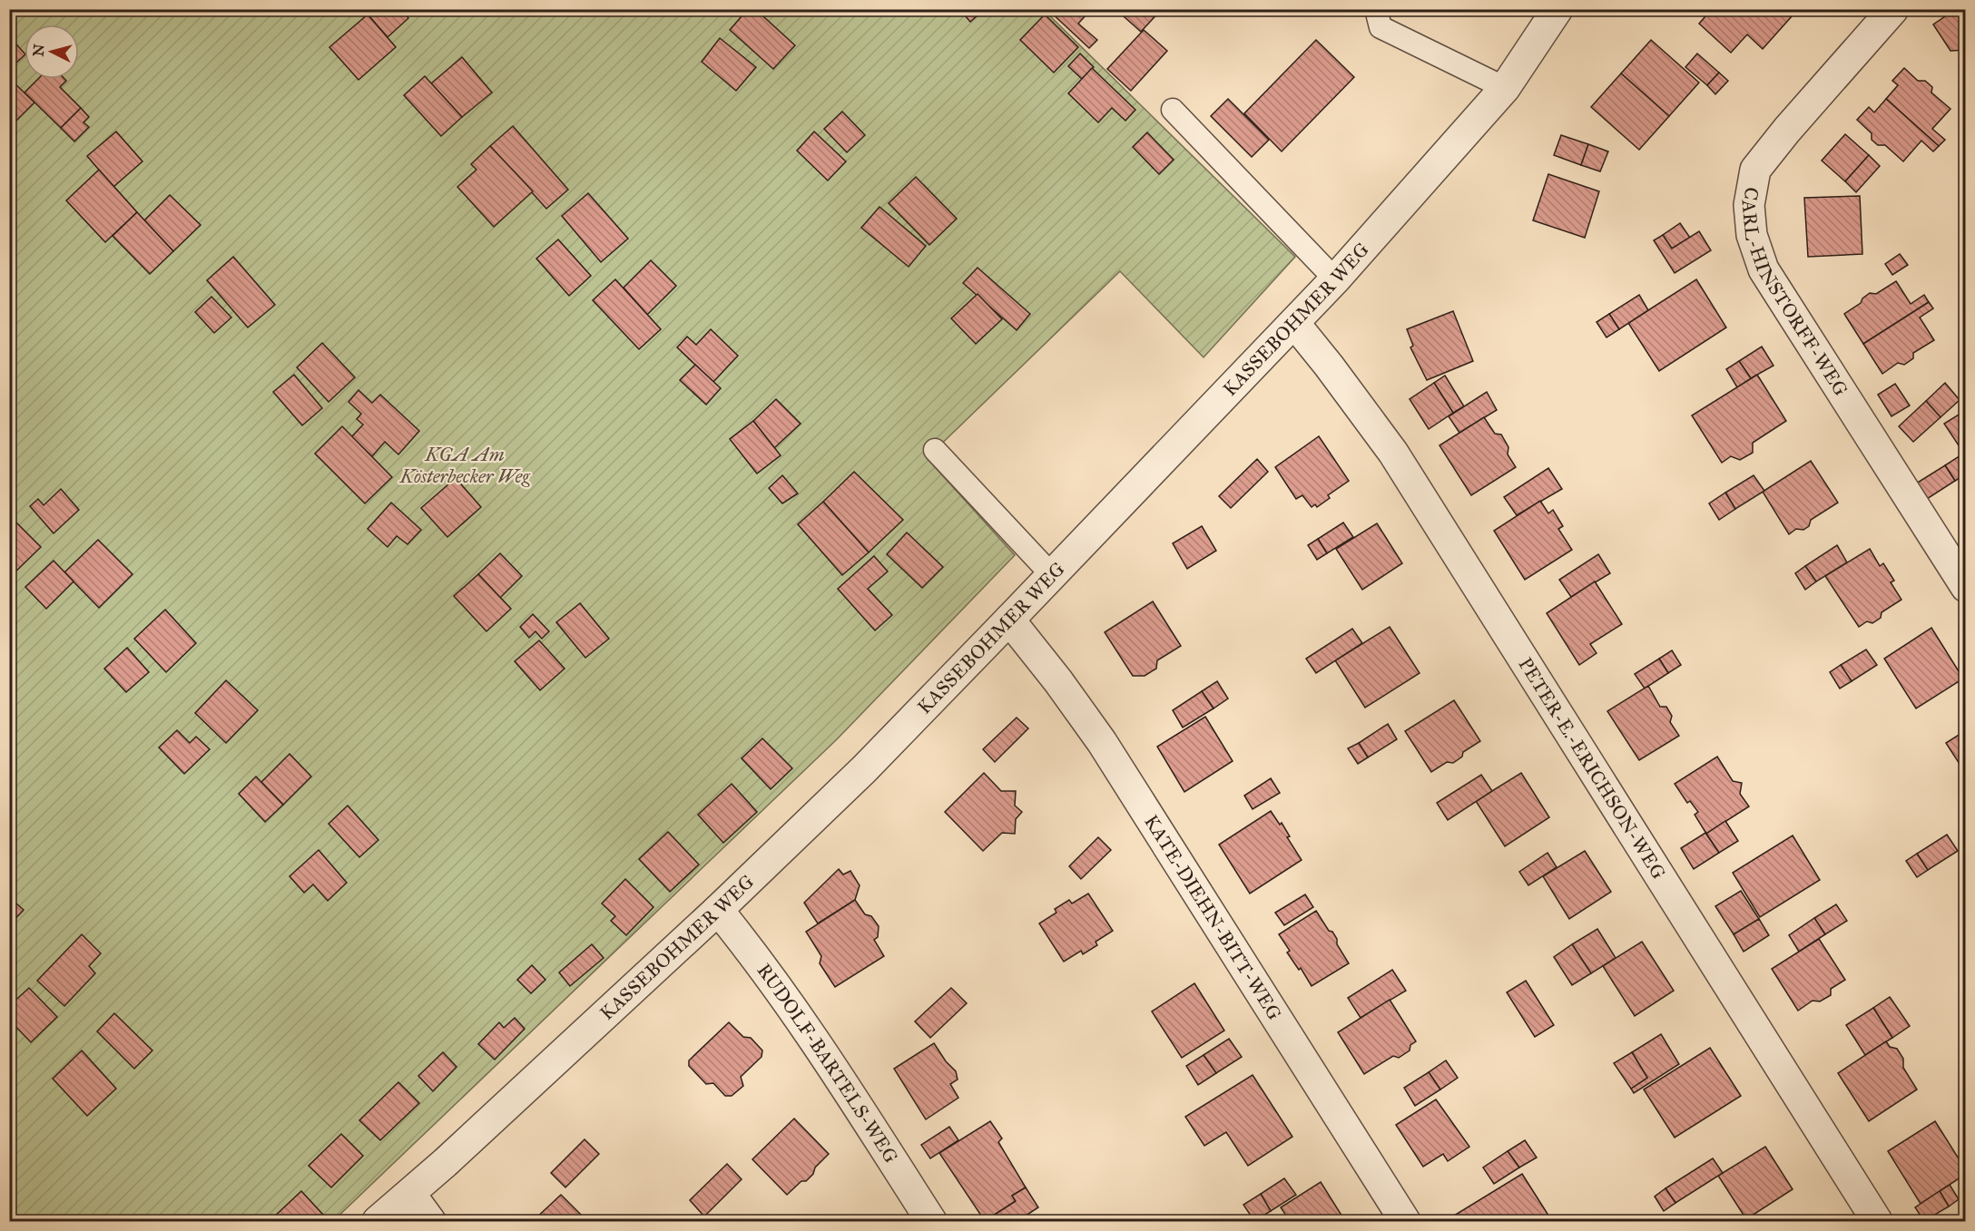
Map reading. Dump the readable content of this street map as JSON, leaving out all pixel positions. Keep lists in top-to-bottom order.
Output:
{
  "streets": {
    "street": [
      "CARL-HINSTORFF-WEG",
      "KASSEBOHMER WEG",
      "PETER-E.-ERICHSON-WEG",
      "KATE-DIEHN-BITT-WEG",
      "RUDOLF-BARTELS-WEG"
    ]
  },
  "crossings": [
    ["KASSEBOHMER WEG", "PETER-E.-ERICHSON-WEG"],
    ["KASSEBOHMER WEG", "KATE-DIEHN-BITT-WEG"],
    ["KASSEBOHMER WEG", "RUDOLF-BARTELS-WEG"]
  ],
  "parks": ["KGA Am Kösterbecker Weg"],
  "north": "left"
}
